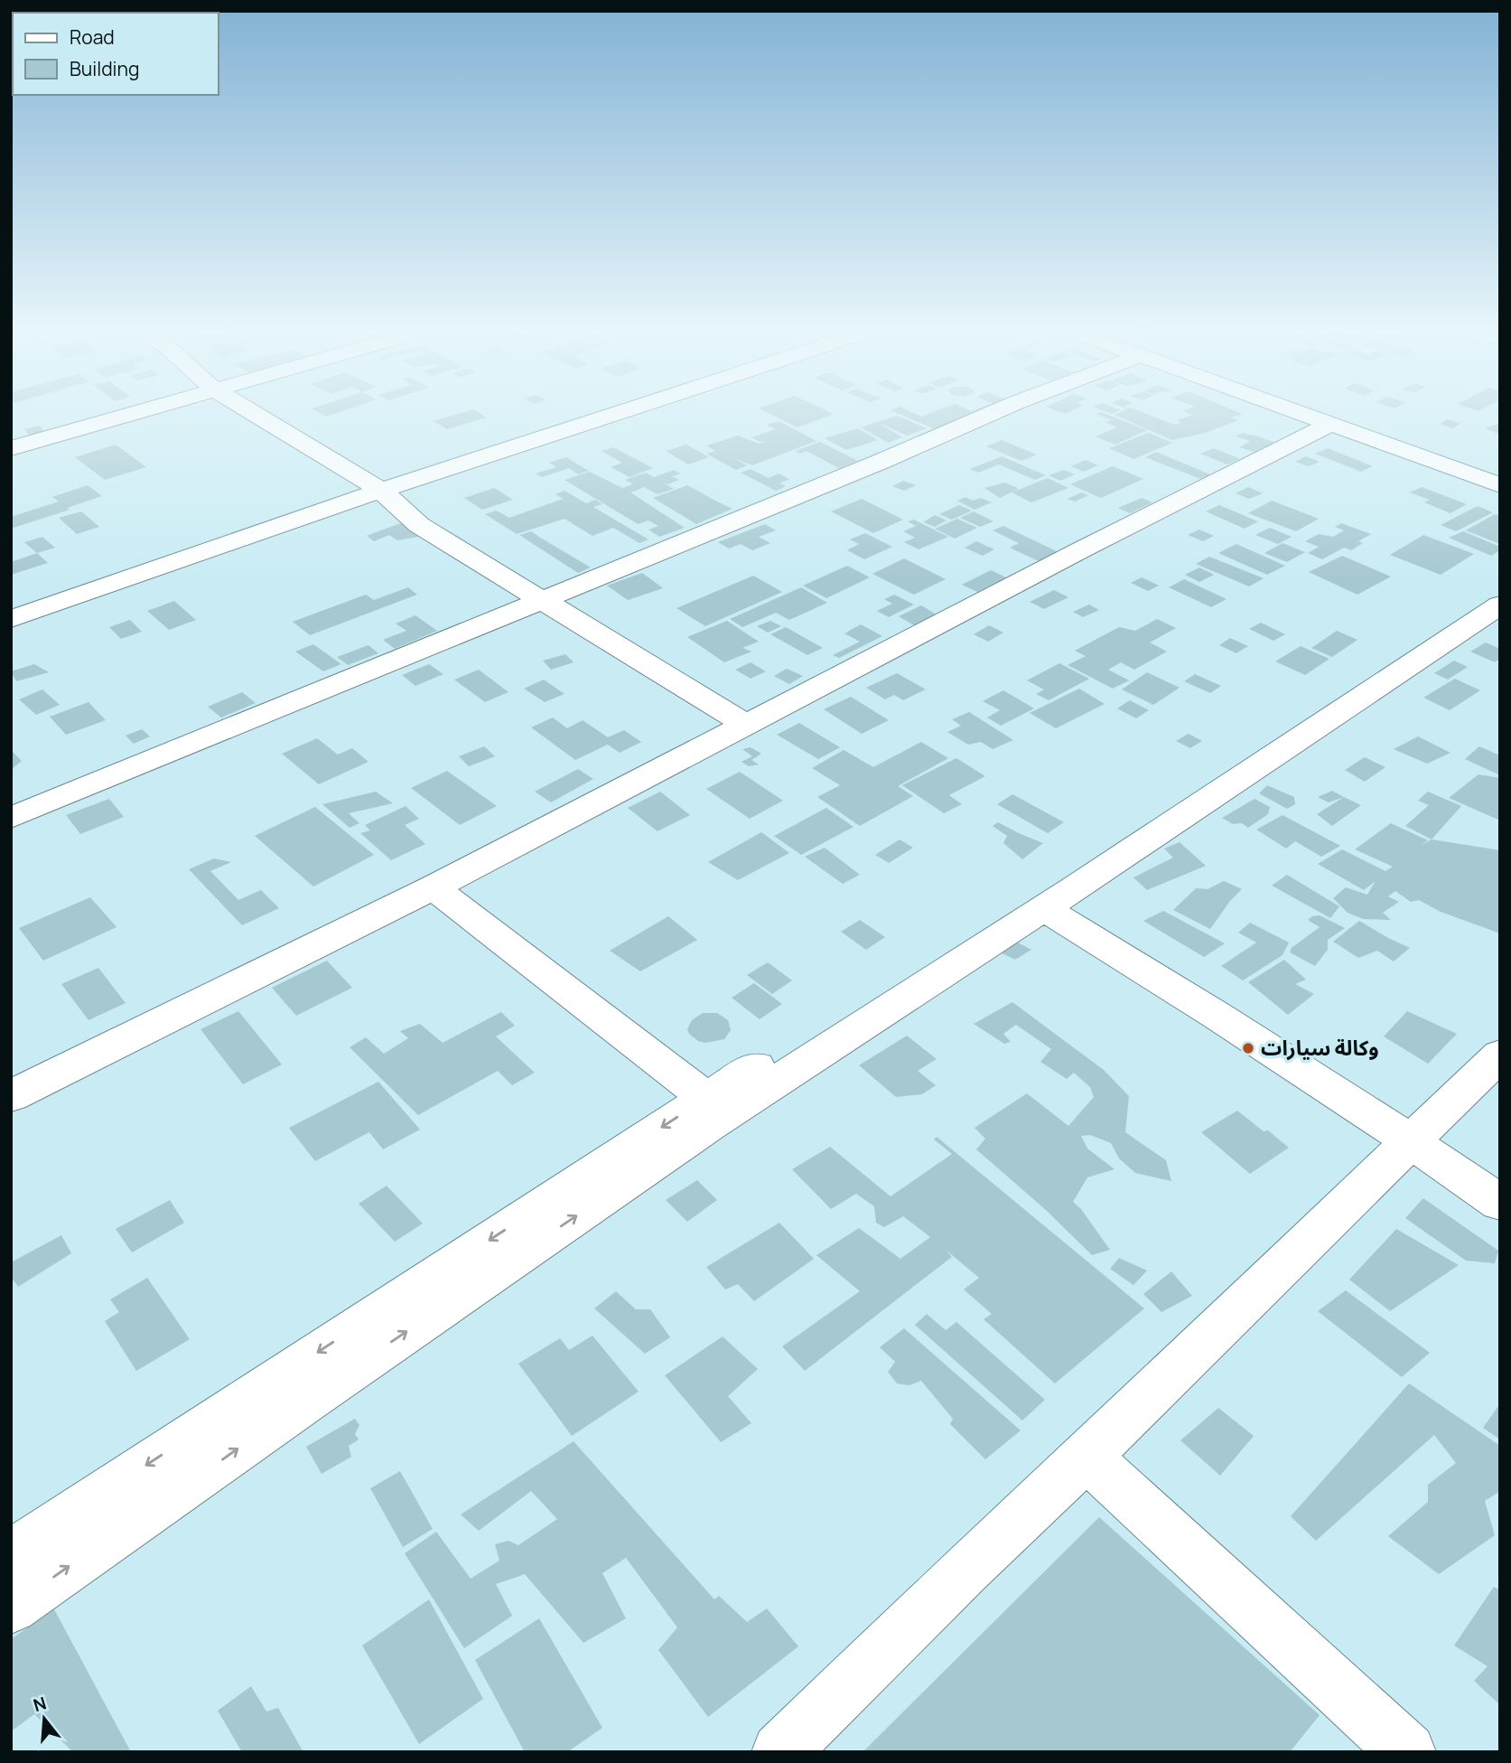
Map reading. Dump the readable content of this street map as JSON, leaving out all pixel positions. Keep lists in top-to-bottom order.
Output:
{
  "places": ["وكالة سيارات"],
  "legend": ["Road", "Building"],
  "north": "top"
}
